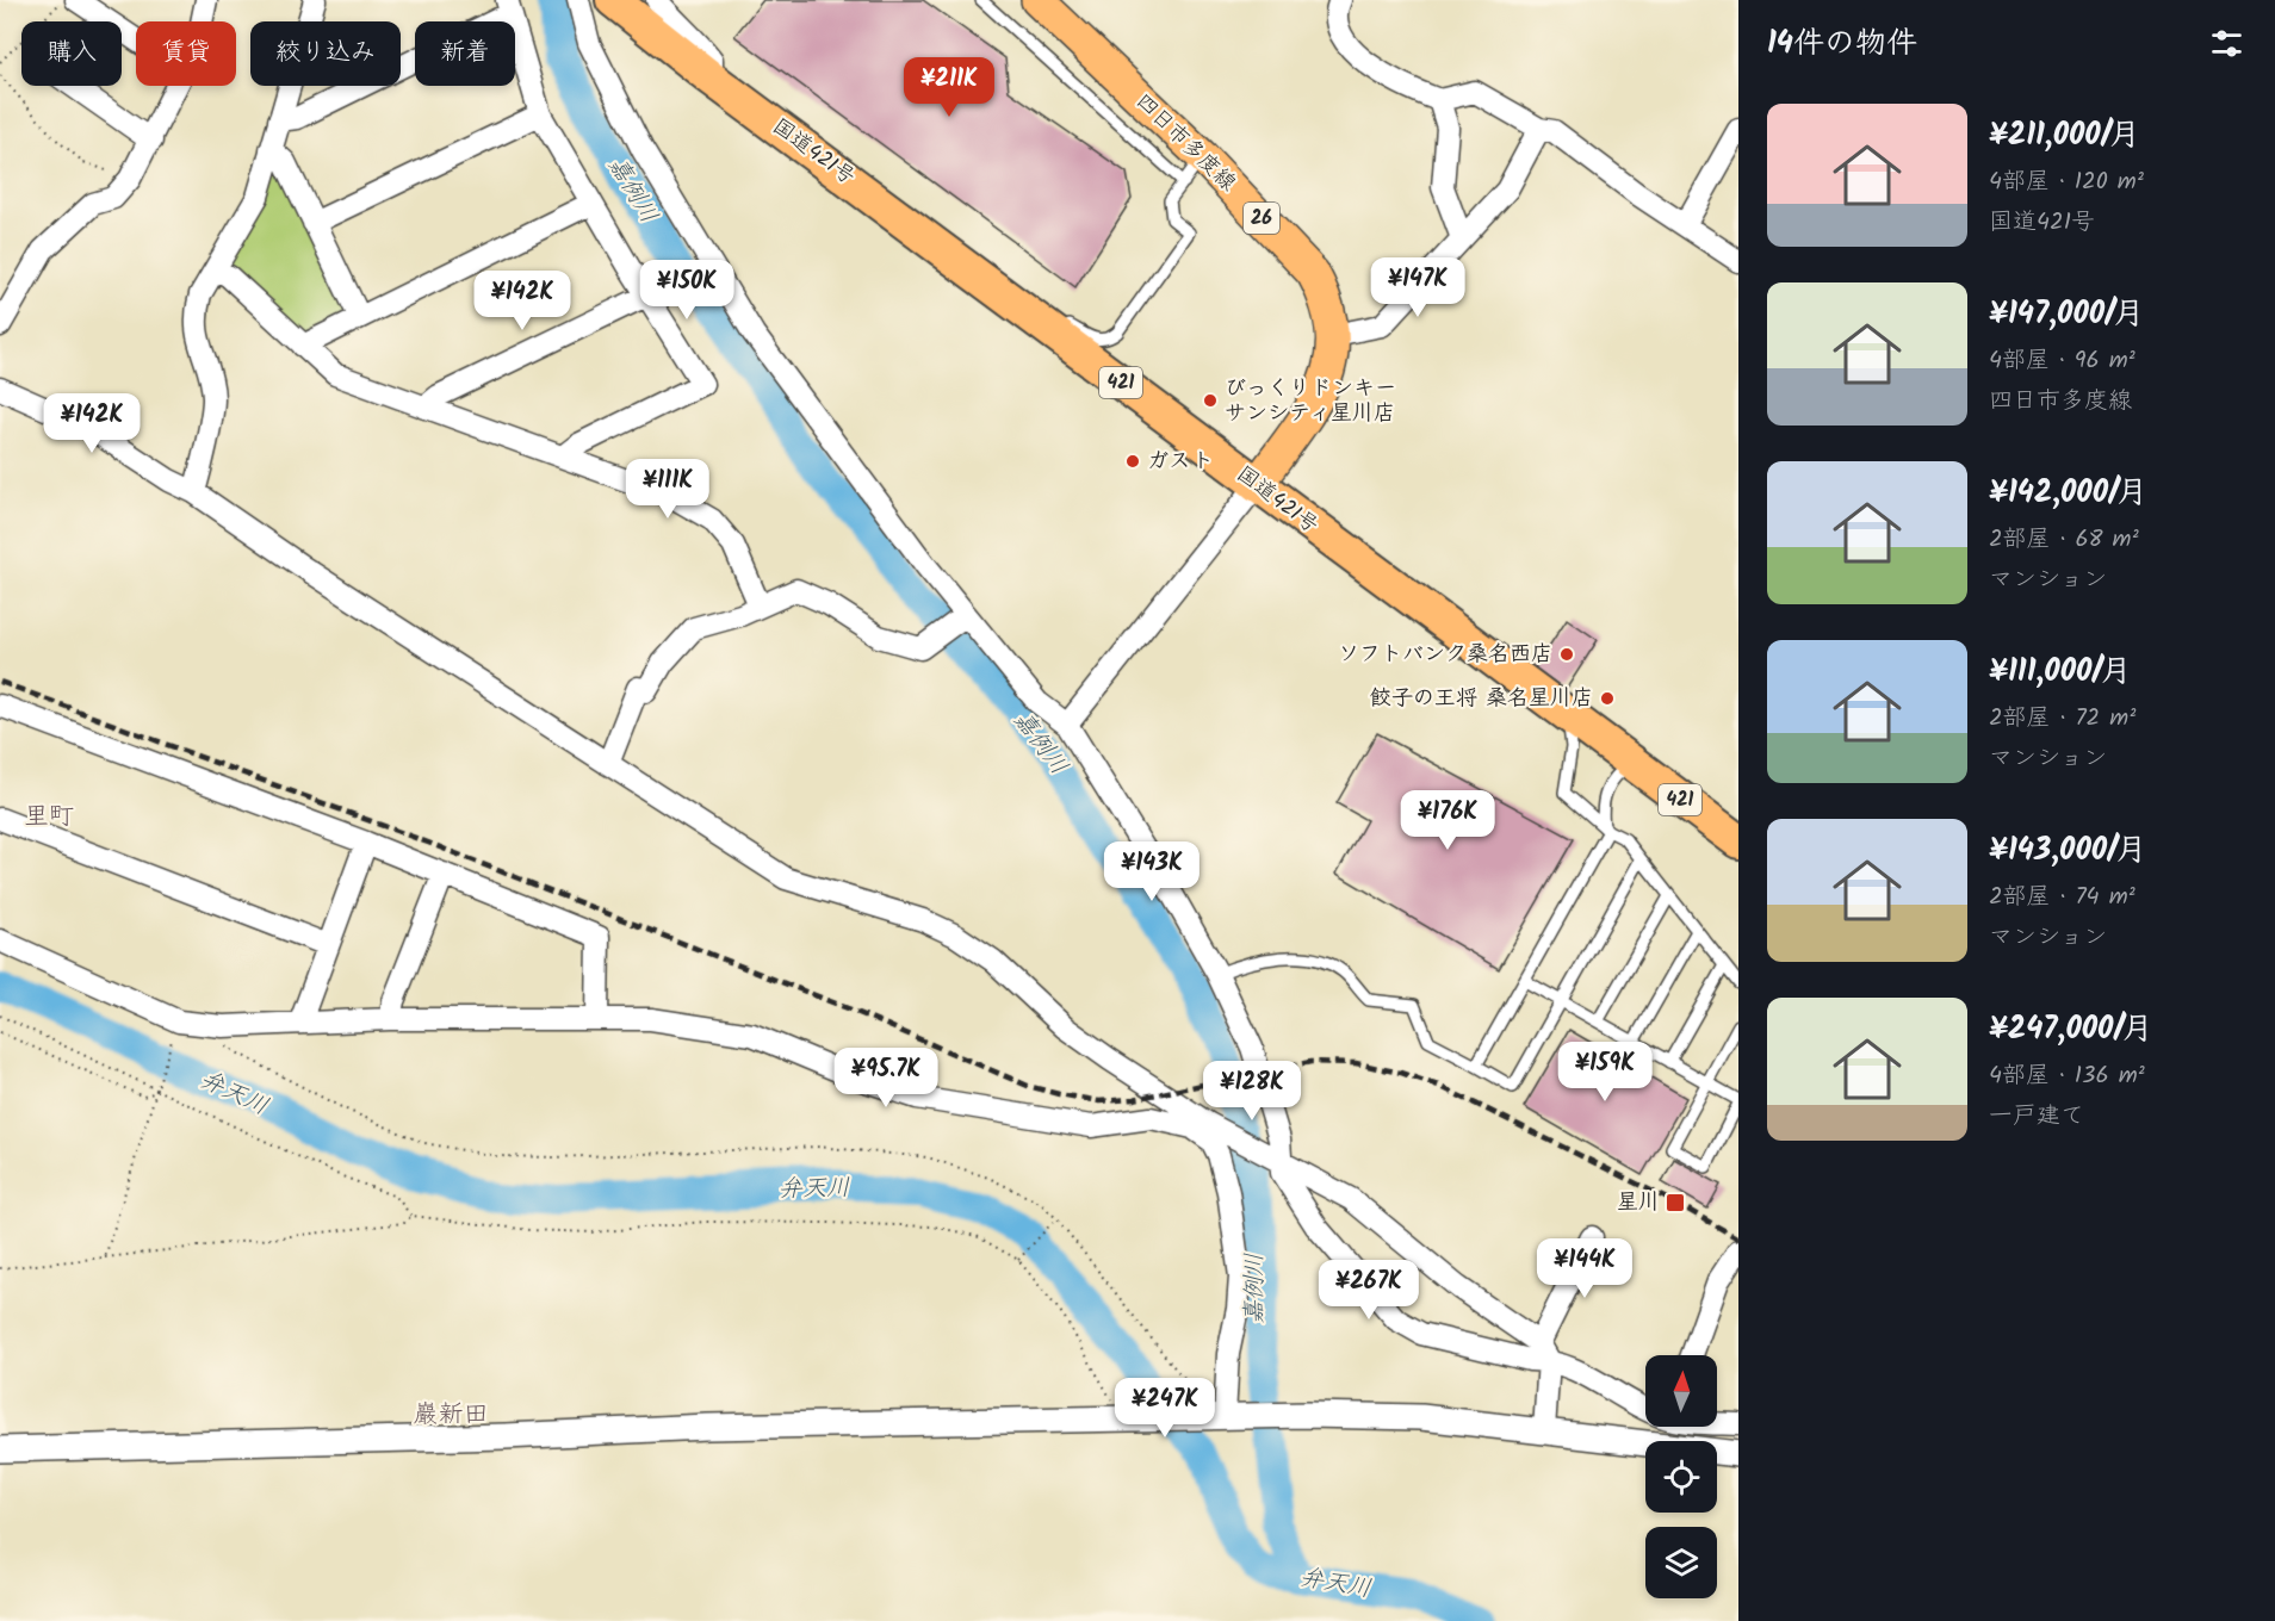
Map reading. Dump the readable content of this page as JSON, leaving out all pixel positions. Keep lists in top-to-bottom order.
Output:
{
  "streets": {
    "highway": ["国道421号", "421"],
    "main road": ["四日市多度線", "26"]
  },
  "crossings": [
    ["四日市多度線", "国道421号"]
  ],
  "districts": ["里町", "巖新田"],
  "water": ["嘉例川", "弁天川"],
  "places": {
    "other": [
      "びっくりドンキー サンシティ星川店",
      "ガスト",
      "ソフトバンク桑名西店",
      "餃子の王将 桑名星川店"
    ],
    "transit": ["星川"]
  },
  "north": "top",
  "page": {
    "heading": "14件の物件",
    "chip": [
      "購入",
      "賃貸",
      "絞り込み",
      "新着"
    ],
    "price": [
      "¥211K",
      "¥147K",
      "¥150K",
      "¥142K",
      "¥142K",
      "¥111K",
      "¥176K",
      "¥143K",
      "¥159K",
      "¥95.7K",
      "¥128K",
      "¥144K",
      "¥267K",
      "¥247K"
    ],
    "list": [
      {
        "name": "¥211,000/月",
        "note": "4部屋 · 120 m² · 国道421号"
      },
      {
        "name": "¥147,000/月",
        "note": "4部屋 · 96 m² · 四日市多度線"
      },
      {
        "name": "¥142,000/月",
        "note": "2部屋 · 68 m² · マンション"
      },
      {
        "name": "¥111,000/月",
        "note": "2部屋 · 72 m² · マンション"
      },
      {
        "name": "¥143,000/月",
        "note": "2部屋 · 74 m² · マンション"
      },
      {
        "name": "¥247,000/月",
        "note": "4部屋 · 136 m² · 一戸建て"
      }
    ]
  }
}
